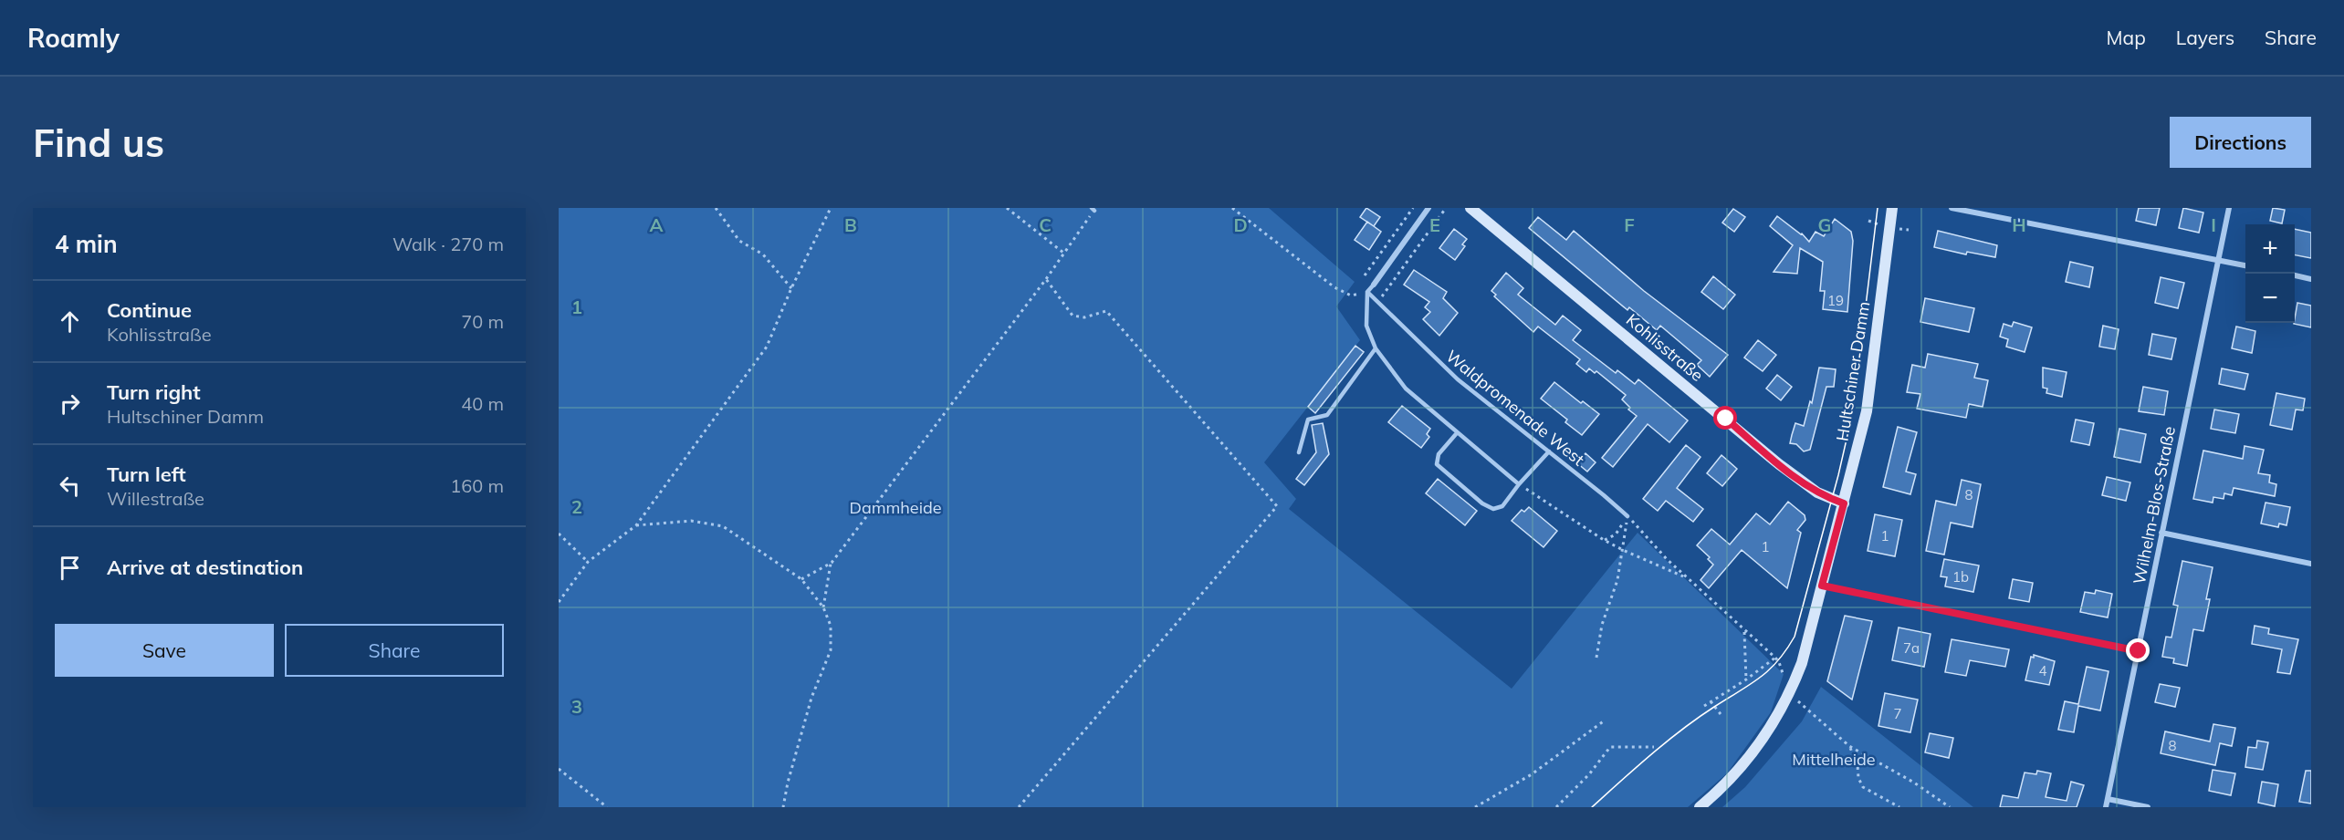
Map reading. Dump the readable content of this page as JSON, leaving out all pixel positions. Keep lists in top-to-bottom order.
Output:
{
  "streets": {
    "main road": ["Kohlisstraße", "Hultschiner Damm"],
    "street": ["Wilhelm-Blos-Straße"],
    "lane": ["Waldpromenade West"]
  },
  "crossings": [
    ["Kohlisstraße", "Hultschiner Damm"]
  ],
  "parks": ["Dammheide", "Mittelheide"],
  "house_numbers": [
    "19",
    "8",
    "1",
    "1",
    "1b",
    "7a",
    "4",
    "7",
    "8"
  ],
  "page": {
    "header": "Roamly",
    "nav": ["Map", "Layers", "Share"],
    "buttons": [
      "Directions",
      ["Save", "Share"]
    ],
    "title": "Find us",
    "heading": ["4 min", "Walk · 270 m"],
    "map_buttons": ["+", "−"],
    "list": [
      ["Continue", "Kohlisstraße", "70 m"],
      ["Turn right", "Hultschiner Damm", "40 m"],
      ["Turn left", "Willestraße", "160 m"],
      "Arrive at destination"
    ]
  },
  "grid": {
    "columns": [
      "A",
      "B",
      "C",
      "D",
      "E",
      "F",
      "G",
      "H",
      "I"
    ],
    "rows": ["1", "2", "3"]
  }
}
